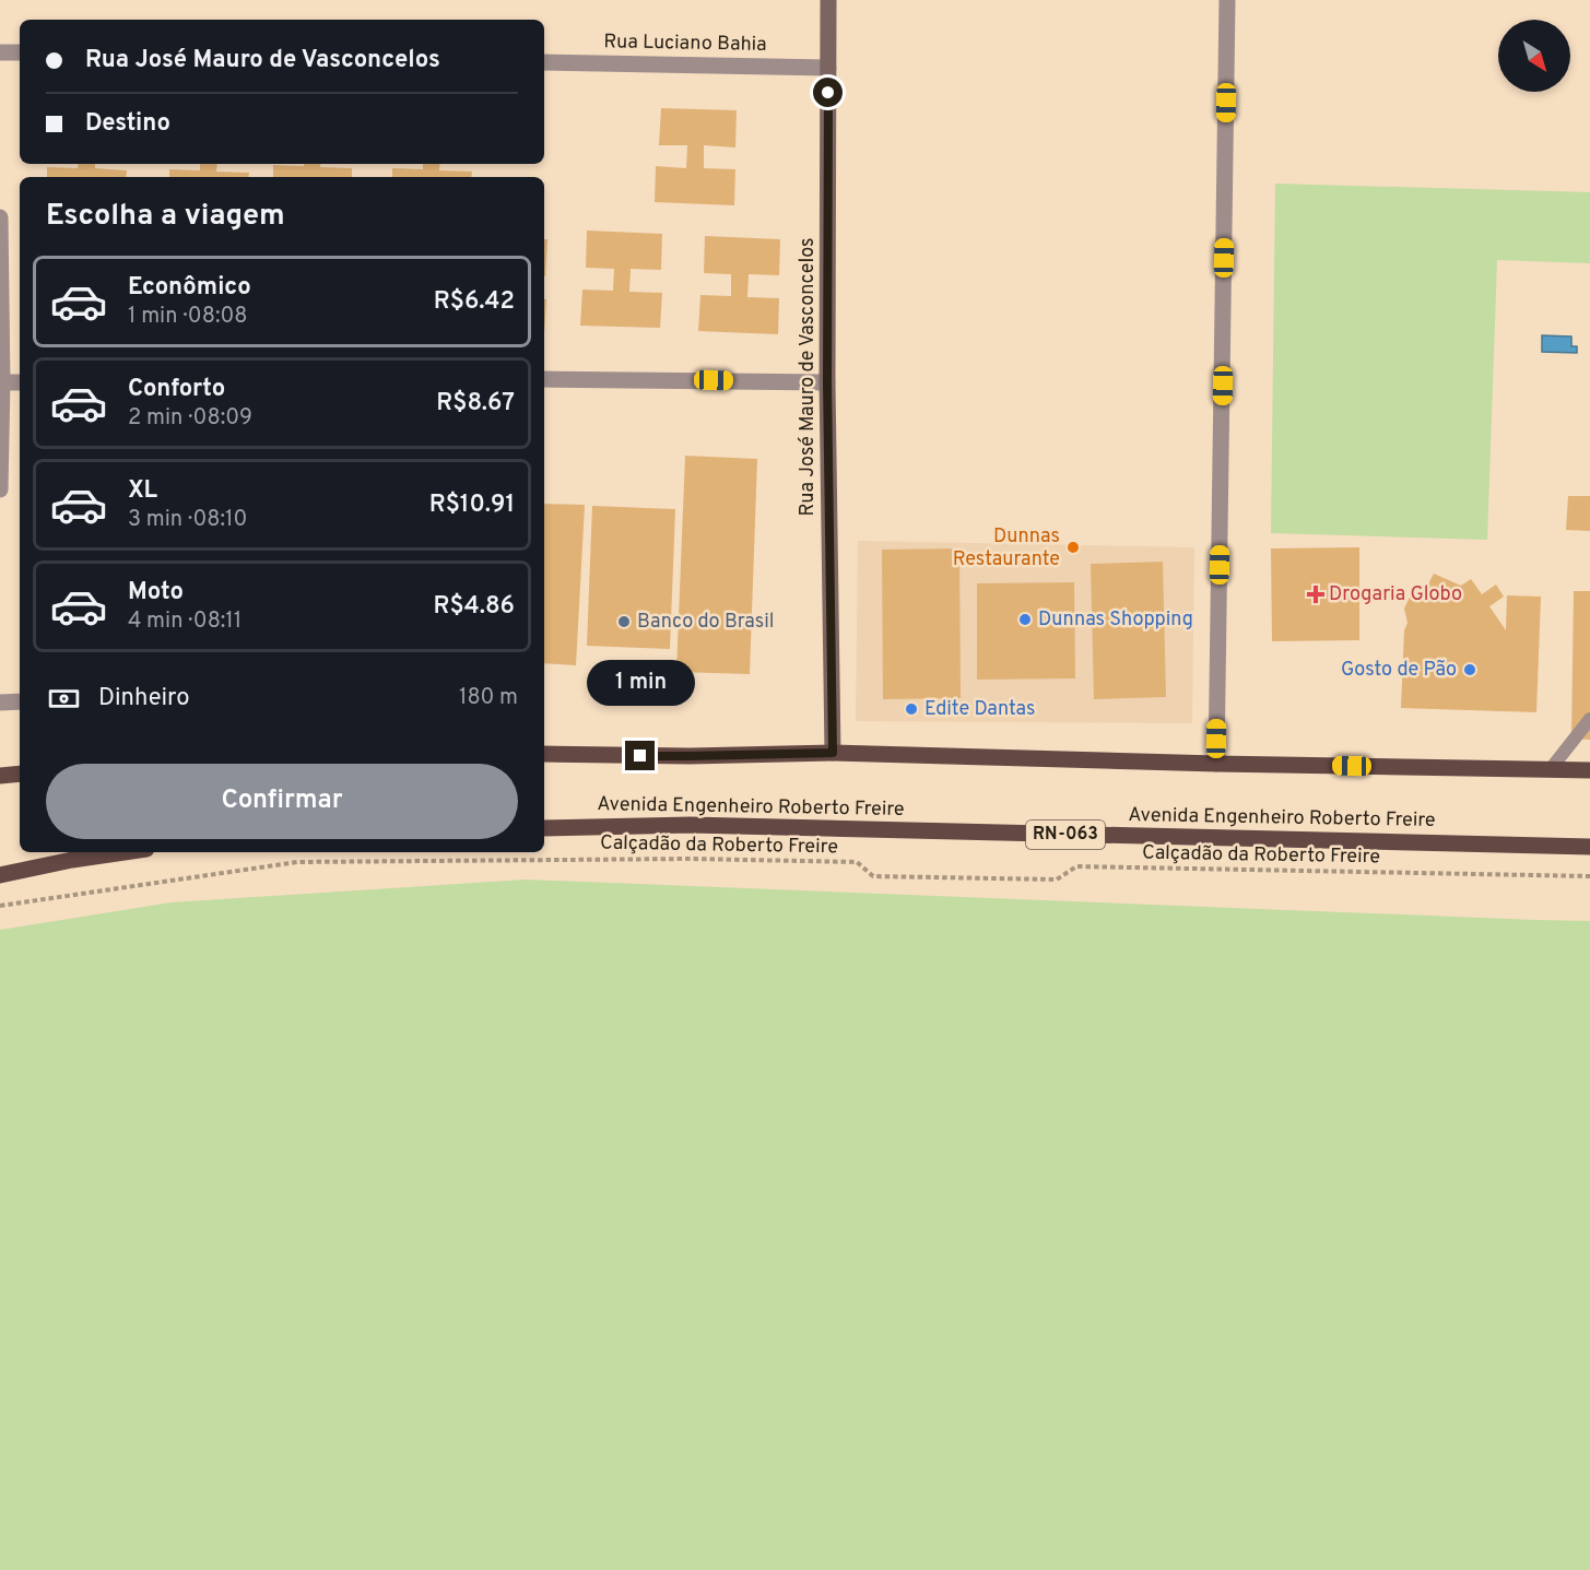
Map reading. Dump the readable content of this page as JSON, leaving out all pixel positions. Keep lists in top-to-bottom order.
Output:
{
  "streets": {
    "main road": ["Avenida Engenheiro Roberto Freire", "RN-063"],
    "street": ["Rua Luciano Bahia", "Rua José Mauro de Vasconcelos"],
    "path": ["Calçadão da Roberto Freire"]
  },
  "crossings": [
    ["Rua Luciano Bahia", "Rua José Mauro de Vasconcelos"]
  ],
  "places": {
    "other": [
      "Dunnas Restaurante",
      "Dunnas Shopping",
      "Banco do Brasil",
      "Gosto de Pão",
      "Edite Dantas"
    ],
    "health": ["Drogaria Globo"]
  },
  "north": "bottom right",
  "page": {
    "banner": ["Rua José Mauro de Vasconcelos", "Destino"],
    "heading": "Escolha a viagem",
    "list": [
      {
        "name": "Econômico",
        "note": "1 min · 08:08",
        "value": "R$6.42"
      },
      {
        "name": "Conforto",
        "note": "2 min · 08:09",
        "value": "R$8.67"
      },
      {
        "name": "XL",
        "note": "3 min · 08:10",
        "value": "R$10.91"
      },
      {
        "name": "Moto",
        "note": "4 min · 08:11",
        "value": "R$4.86"
      }
    ],
    "bubble": "1 min",
    "pay": ["Dinheiro", "180 m"],
    "buttons": "Confirmar"
  }
}
